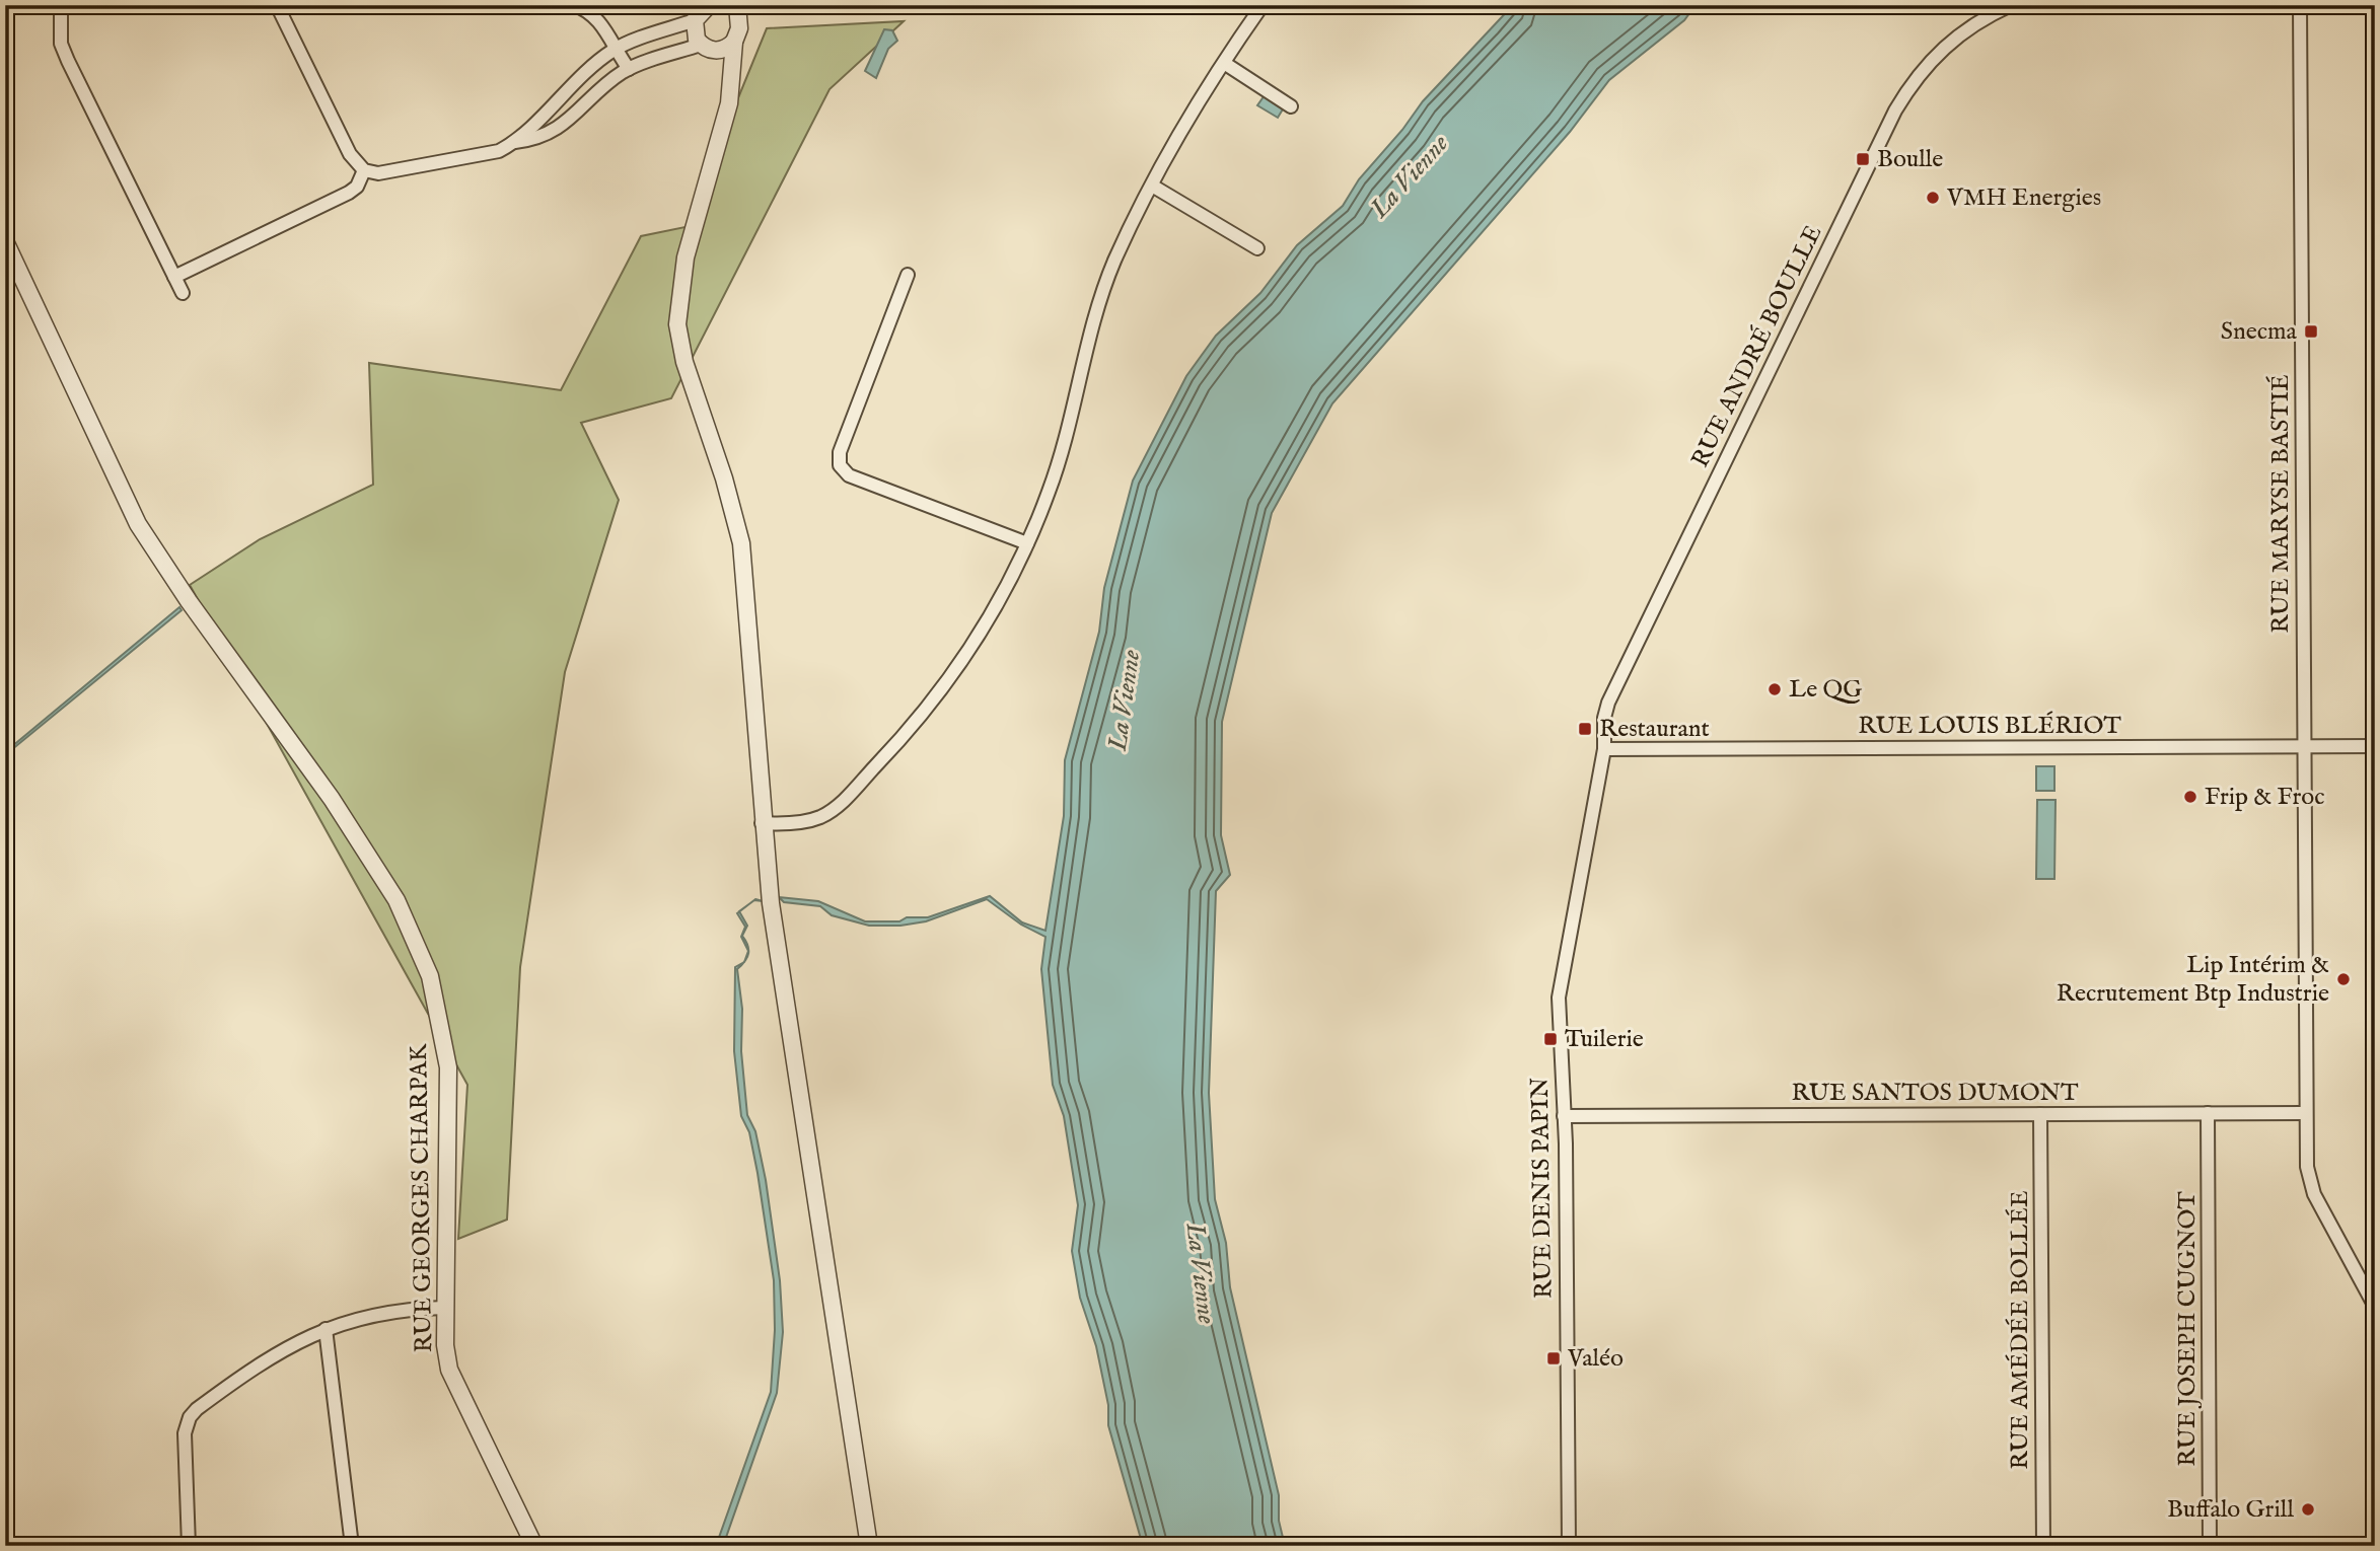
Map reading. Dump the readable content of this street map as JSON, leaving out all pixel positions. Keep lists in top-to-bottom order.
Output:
{
  "streets": {
    "street": [
      "RUE ANDRÉ BOULLE",
      "RUE MARYSE BASTIÉ",
      "RUE LOUIS BLÉRIOT",
      "RUE SANTOS DUMONT",
      "RUE DENIS PAPIN",
      "RUE GEORGES CHARPAK",
      "RUE JOSEPH CUGNOT",
      "RUE AMÉDÉE BOLLÉE"
    ]
  },
  "crossings": [
    ["RUE ANDRÉ BOULLE", "RUE LOUIS BLÉRIOT"],
    ["RUE ANDRÉ BOULLE", "RUE DENIS PAPIN"],
    ["RUE MARYSE BASTIÉ", "RUE LOUIS BLÉRIOT"],
    ["RUE MARYSE BASTIÉ", "RUE SANTOS DUMONT"],
    ["RUE LOUIS BLÉRIOT", "RUE DENIS PAPIN"],
    ["RUE SANTOS DUMONT", "RUE DENIS PAPIN"],
    ["RUE SANTOS DUMONT", "RUE JOSEPH CUGNOT"],
    ["RUE SANTOS DUMONT", "RUE AMÉDÉE BOLLÉE"]
  ],
  "water": ["La Vienne"],
  "places": {
    "transit": [
      "Boulle",
      "Snecma",
      "Restaurant",
      "Tuilerie",
      "Valéo"
    ],
    "other": [
      "VMH Energies",
      "Le QG",
      "Frip & Froc",
      "Lip Intérim & Recrutement Btp Industrie",
      "Buffalo Grill"
    ]
  }
}
